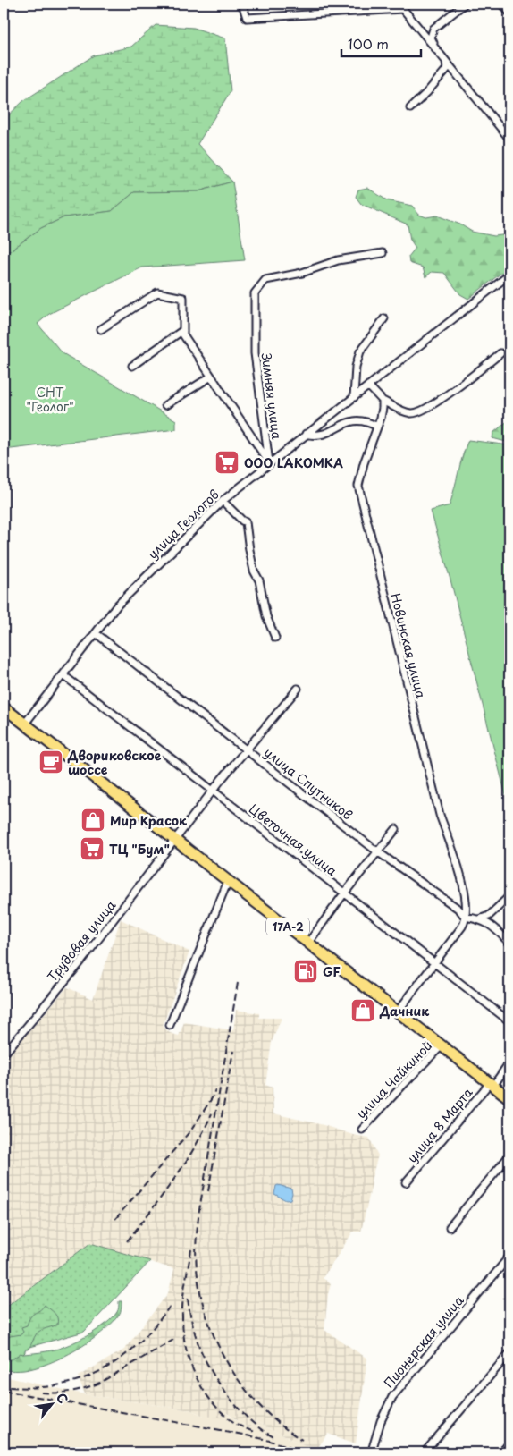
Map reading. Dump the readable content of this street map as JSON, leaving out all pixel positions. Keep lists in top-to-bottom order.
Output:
{
  "streets": {
    "main road": ["17А-2"],
    "street": [
      "Зимняя улица",
      "улица Геологов",
      "Новинская улица",
      "улица Спутников",
      "Цветочная улица",
      "Трудовая улица",
      "улица Чайкиной",
      "улица 8 Марта",
      "Пионерская улица"
    ]
  },
  "crossings": [
    ["Зимняя улица", "улица Геологов"],
    ["улица Геологов", "улица Спутников"],
    ["улица Геологов", "Цветочная улица"],
    ["улица Геологов", "17А-2"],
    ["Новинская улица", "улица Спутников"],
    ["улица Спутников", "Трудовая улица"],
    ["Цветочная улица", "Трудовая улица"],
    ["17А-2", "Трудовая улица"],
    ["17А-2", "улица Чайкиной"],
    ["17А-2", "улица 8 Марта"]
  ],
  "parks": ["СНТ \"Геолог\""],
  "places": {
    "supermarket": ["OOO LAKOMKA", "ТЦ \"Бум\""],
    "cafe": ["Двориковское шоссе"],
    "shop": ["Мир Красок", "Дачник"],
    "fuel station": ["GF"]
  },
  "scale_bar": "100 m",
  "north": "top right"
}
